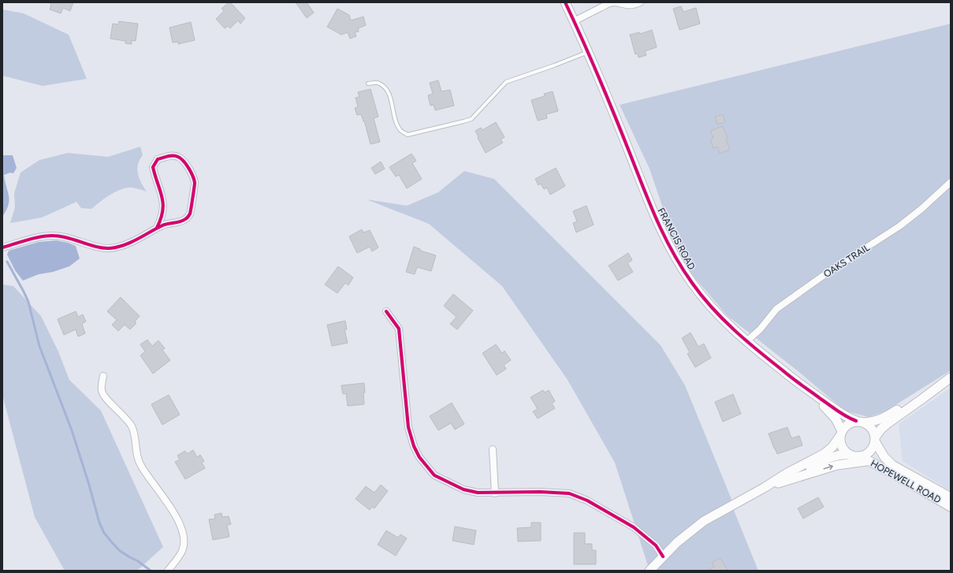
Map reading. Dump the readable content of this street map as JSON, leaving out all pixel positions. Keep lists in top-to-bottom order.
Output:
{
  "streets": {
    "street": ["FRANCIS ROAD", "OAKS TRAIL", "HOPEWELL ROAD"]
  },
  "crossings": [
    ["FRANCIS ROAD", "OAKS TRAIL"],
    ["FRANCIS ROAD", "HOPEWELL ROAD"]
  ]
}
